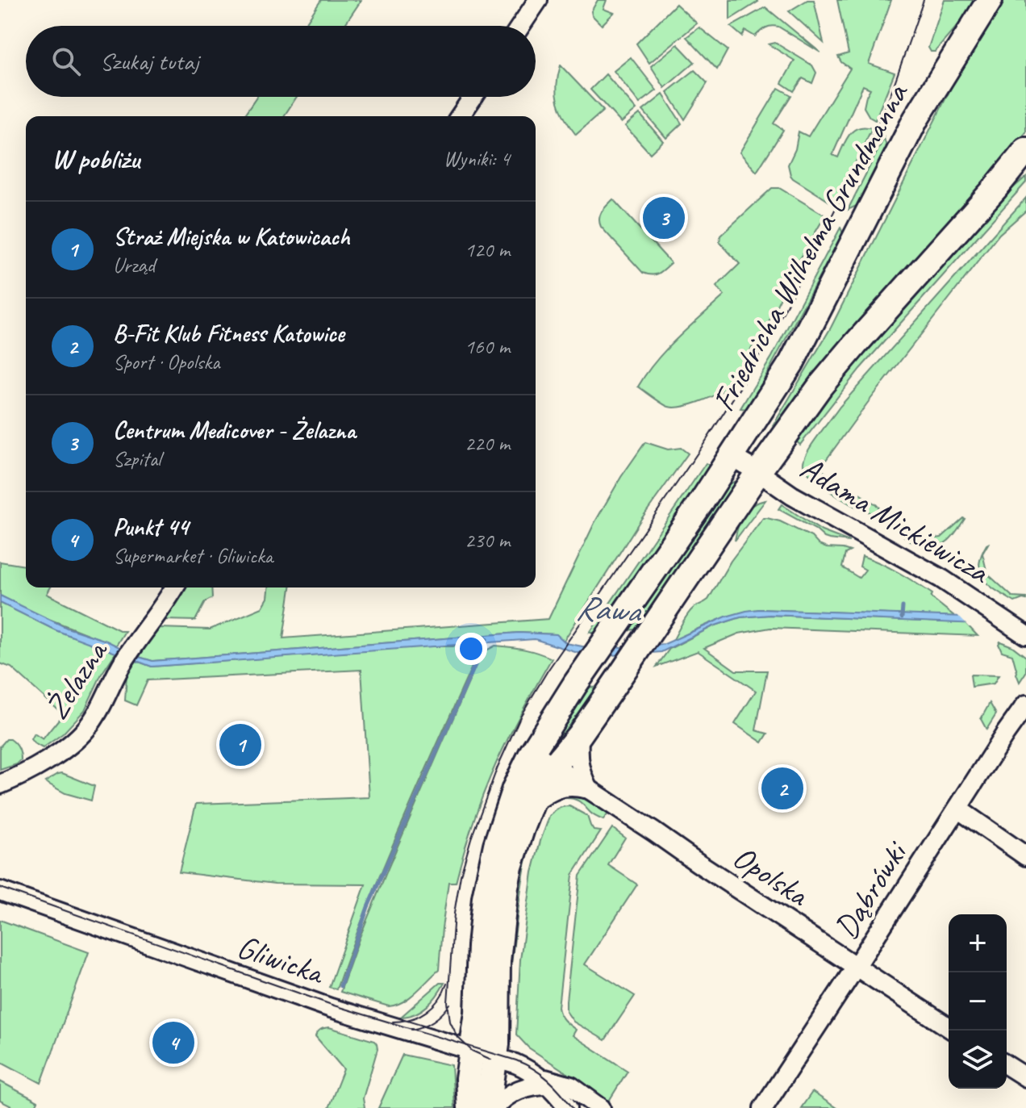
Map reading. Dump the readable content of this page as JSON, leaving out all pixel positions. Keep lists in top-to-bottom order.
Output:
{
  "streets": {
    "main road": ["Friedricha Wilhelma Grundmanna"],
    "street": [
      "Adama Mickiewicza",
      "Żelazna",
      "Opolska",
      "Dąbrówki",
      "Gliwicka"
    ]
  },
  "crossings": [
    ["Friedricha Wilhelma Grundmanna", "Adama Mickiewicza"],
    ["Friedricha Wilhelma Grundmanna", "Opolska"],
    ["Friedricha Wilhelma Grundmanna", "Gliwicka"],
    ["Opolska", "Dąbrówki"]
  ],
  "water": ["Rawa"],
  "page": {
    "search": "Szukaj tutaj",
    "heading": ["W pobliżu", "Wyniki: 4"],
    "pins": [
      "3",
      "1",
      "2",
      "4"
    ],
    "list": [
      {
        "mark": "1",
        "name": "Straż Miejska w Katowicach",
        "note": "Urząd",
        "value": "120 m"
      },
      {
        "mark": "2",
        "name": "B-Fit Klub Fitness Katowice",
        "note": "Sport · Opolska",
        "value": "160 m"
      },
      {
        "mark": "3",
        "name": "Centrum Medicover - Żelazna",
        "note": "Szpital",
        "value": "220 m"
      },
      {
        "mark": "4",
        "name": "Punkt 44",
        "note": "Supermarket · Gliwicka",
        "value": "230 m"
      }
    ],
    "map_buttons": ["+", "−"]
  }
}
